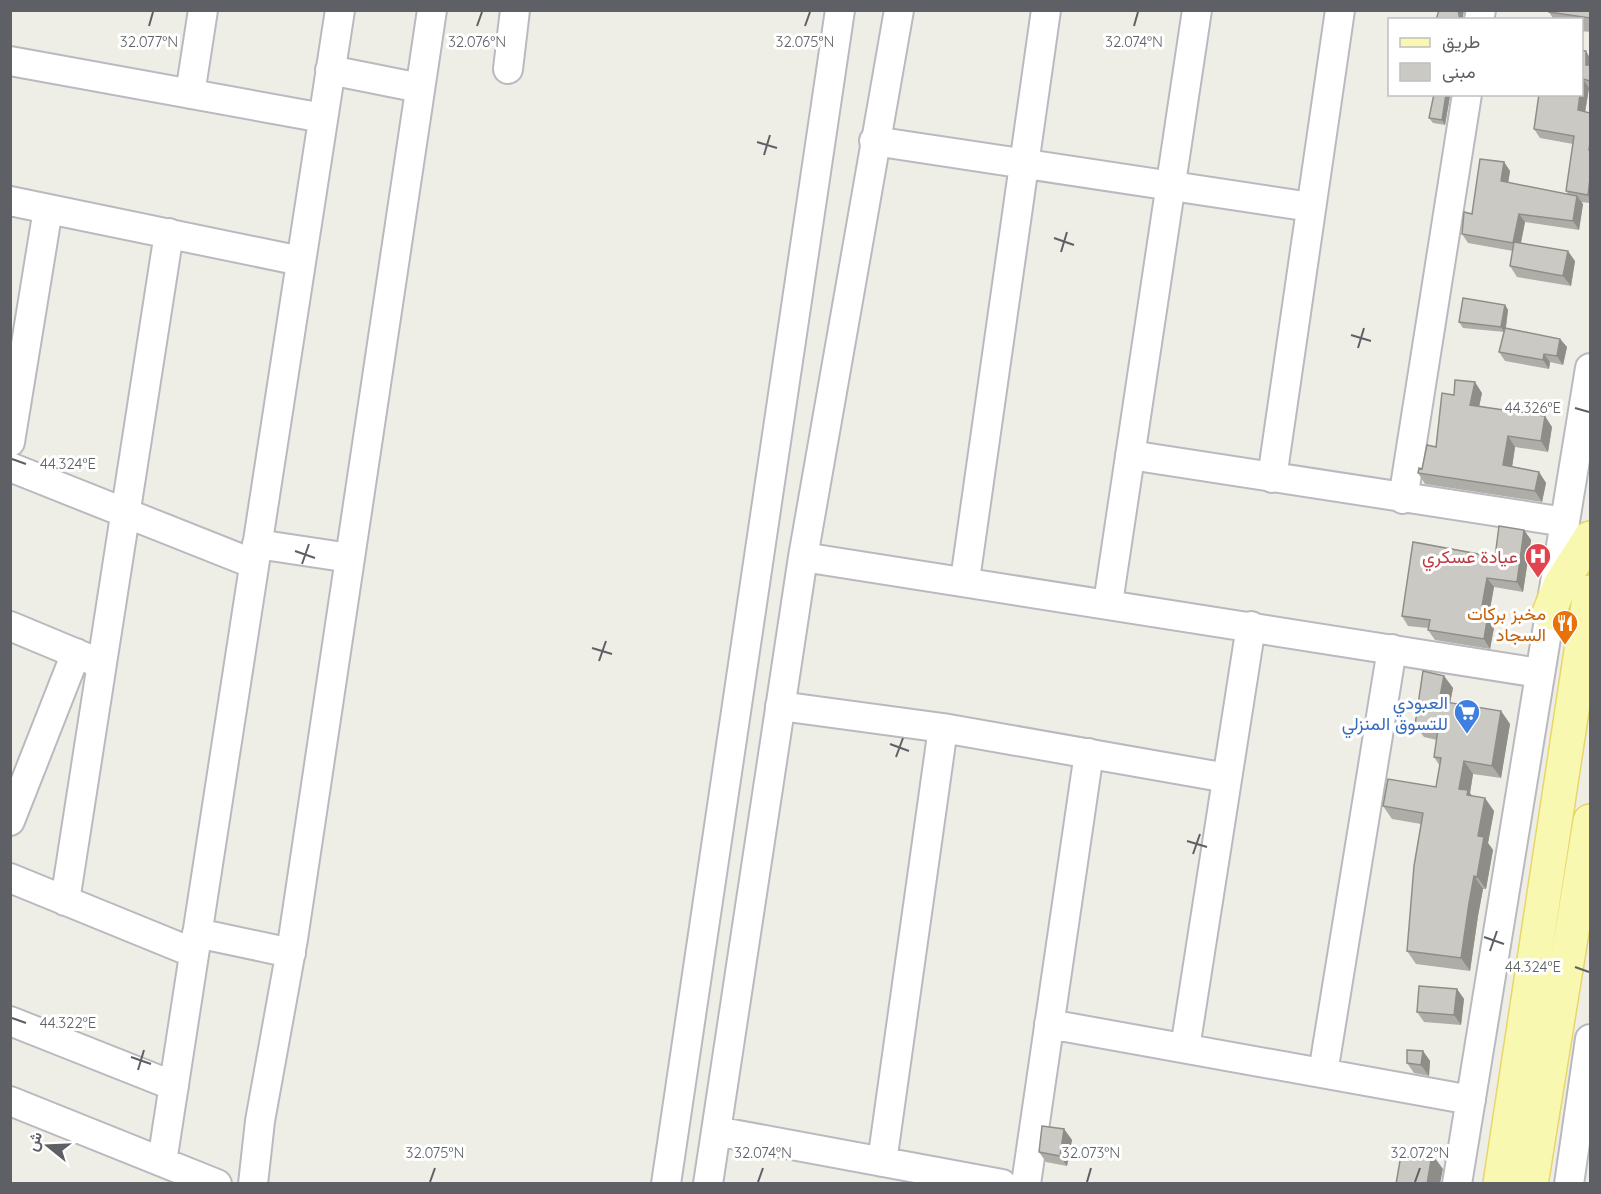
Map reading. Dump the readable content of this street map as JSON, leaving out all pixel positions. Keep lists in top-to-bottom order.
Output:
{
  "places": {
    "hospital": ["عيادة عسكري"],
    "restaurant": ["مخبز بركات السجاد"],
    "supermarket": ["العبودي للتسوق المنزلي"]
  },
  "legend": ["طريق", "مبنى"],
  "north": "left",
  "coordinates": [
    "32.077°N",
    "32.076°N",
    "32.075°N",
    "32.074°N",
    "44.326°E",
    "44.324°E",
    "44.322°E",
    "32.073°N",
    "32.072°N"
  ]
}
